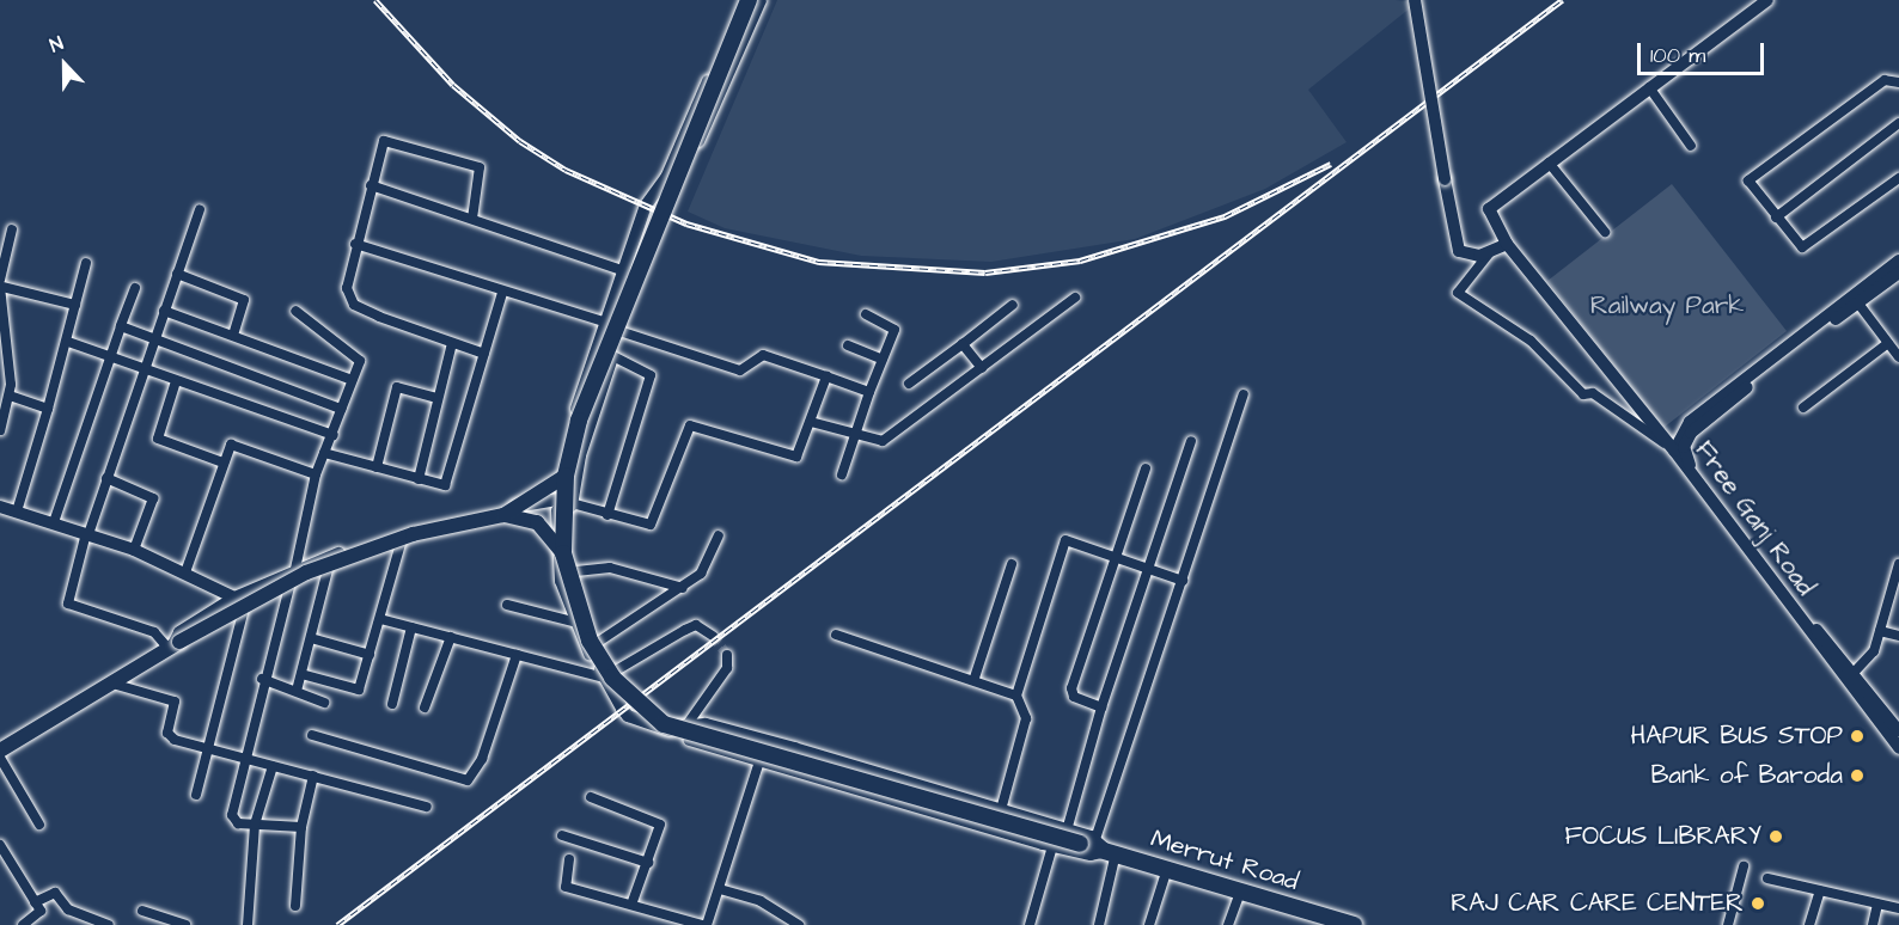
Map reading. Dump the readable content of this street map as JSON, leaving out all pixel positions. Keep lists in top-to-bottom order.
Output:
{
  "streets": {
    "main road": ["Merrut Road"],
    "street": ["Free Ganj Road"]
  },
  "parks": ["Railway Park"],
  "places": [
    "HAPUR BUS STOP",
    "Bank of Baroda",
    "FOCUS LIBRARY",
    "RAJ CAR CARE CENTER"
  ],
  "scale_bar": "100 m",
  "north": "top"
}
